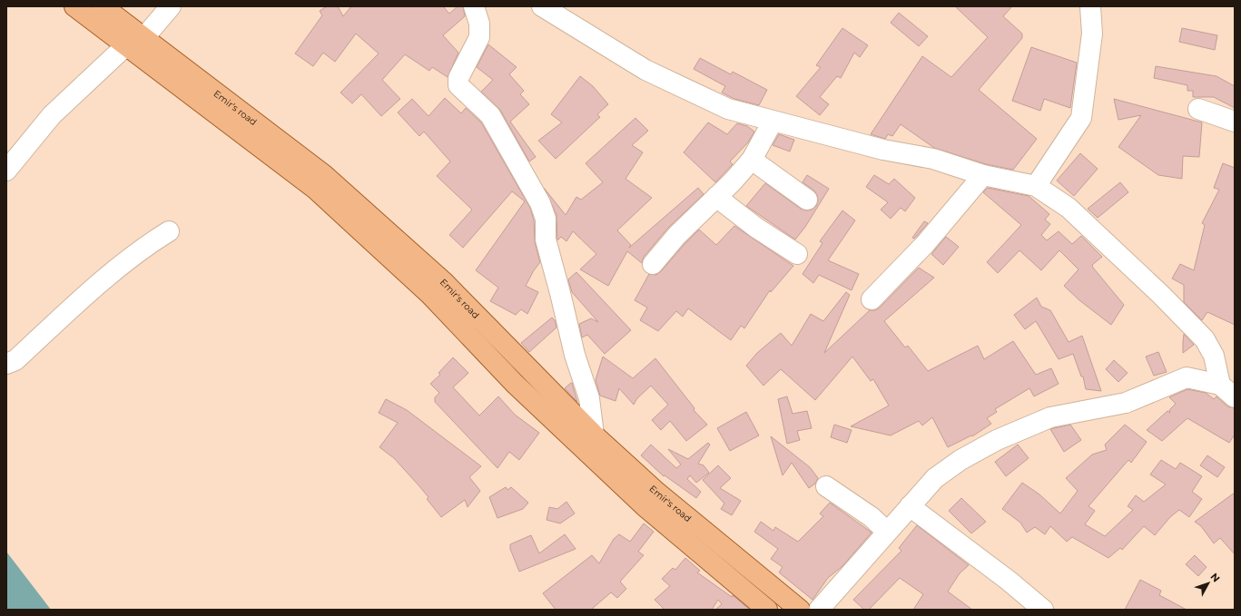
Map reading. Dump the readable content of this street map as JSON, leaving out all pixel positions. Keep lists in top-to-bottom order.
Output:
{
  "streets": {
    "main road": ["Emir's road"]
  },
  "north": "top right"
}
